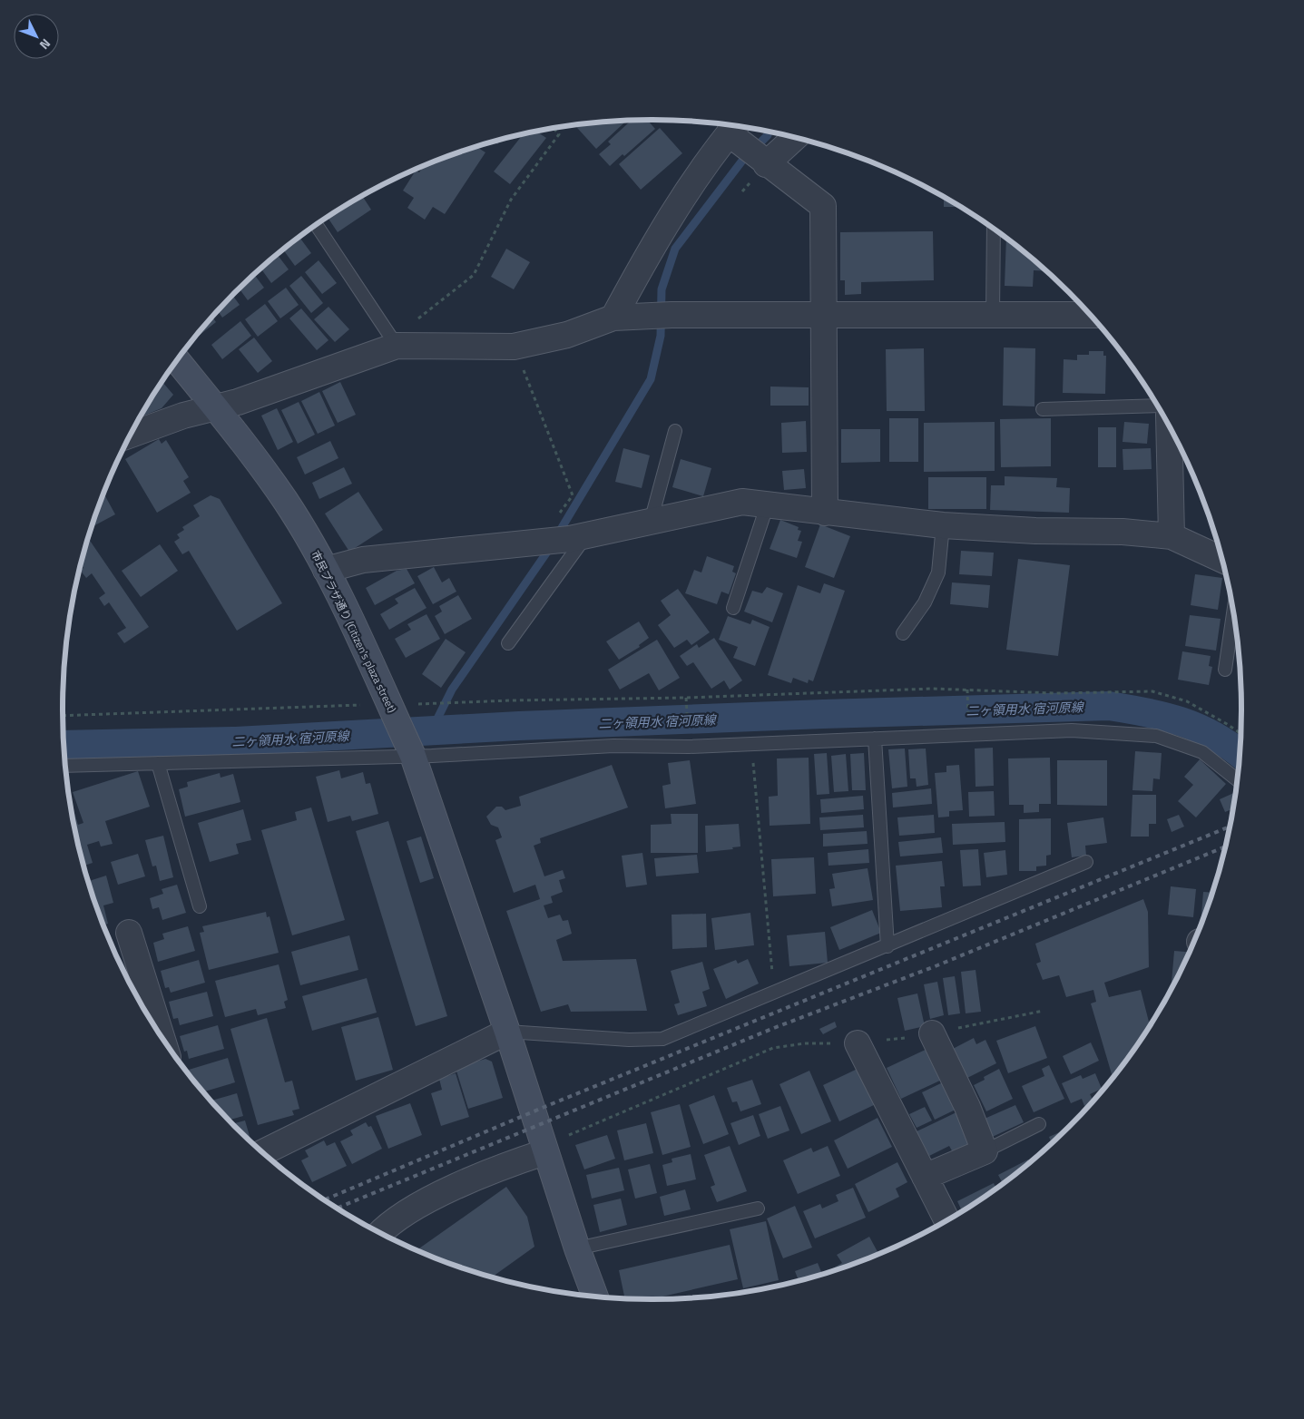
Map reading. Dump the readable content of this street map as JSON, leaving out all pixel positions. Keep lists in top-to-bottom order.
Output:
{
  "streets": {
    "street": ["市民プラザ通り (Citizen's plaza street)"]
  },
  "water": ["二ヶ領用水 宿河原線"],
  "north": "bottom right"
}
